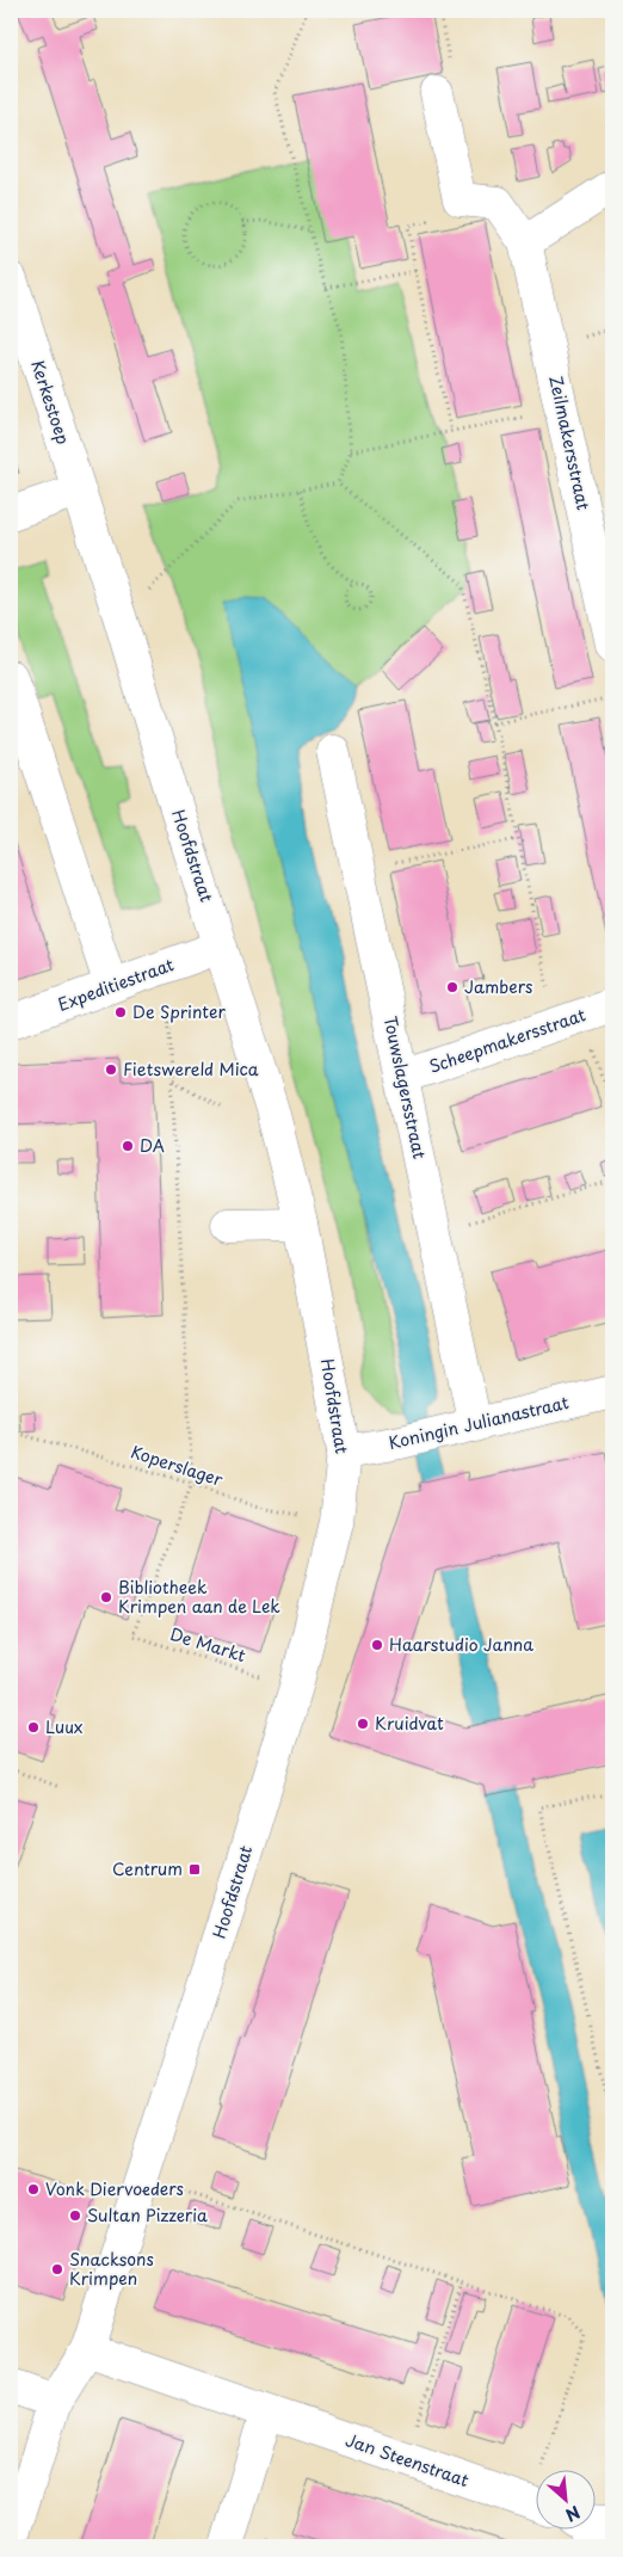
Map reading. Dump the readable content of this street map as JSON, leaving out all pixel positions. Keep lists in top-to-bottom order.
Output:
{
  "streets": {
    "street": [
      "Kerkestoep",
      "Zeilmakersstraat",
      "Hoofdstraat",
      "Expeditiestraat",
      "Scheepmakersstraat",
      "Touwslagersstraat",
      "Koningin Julianastraat",
      "Jan Steenstraat"
    ],
    "path": ["Koperslager", "De Markt"]
  },
  "crossings": [
    ["Kerkestoep", "Hoofdstraat"],
    ["Hoofdstraat", "Expeditiestraat"],
    ["Hoofdstraat", "Koningin Julianastraat"],
    ["Hoofdstraat", "Koperslager"],
    ["Hoofdstraat", "De Markt"],
    ["Hoofdstraat", "Jan Steenstraat"],
    ["Scheepmakersstraat", "Touwslagersstraat"],
    ["Touwslagersstraat", "Koningin Julianastraat"],
    ["Koperslager", "De Markt"]
  ],
  "places": {
    "other": [
      "Jambers",
      "De Sprinter",
      "Fietswereld Mica",
      "DA",
      "Bibliotheek Krimpen aan de Lek",
      "Haarstudio Janna",
      "Kruidvat",
      "Luux",
      "Vonk Diervoeders",
      "Sultan Pizzeria",
      "Snacksons Krimpen"
    ],
    "transit": ["Centrum"]
  },
  "north": "bottom right"
}
